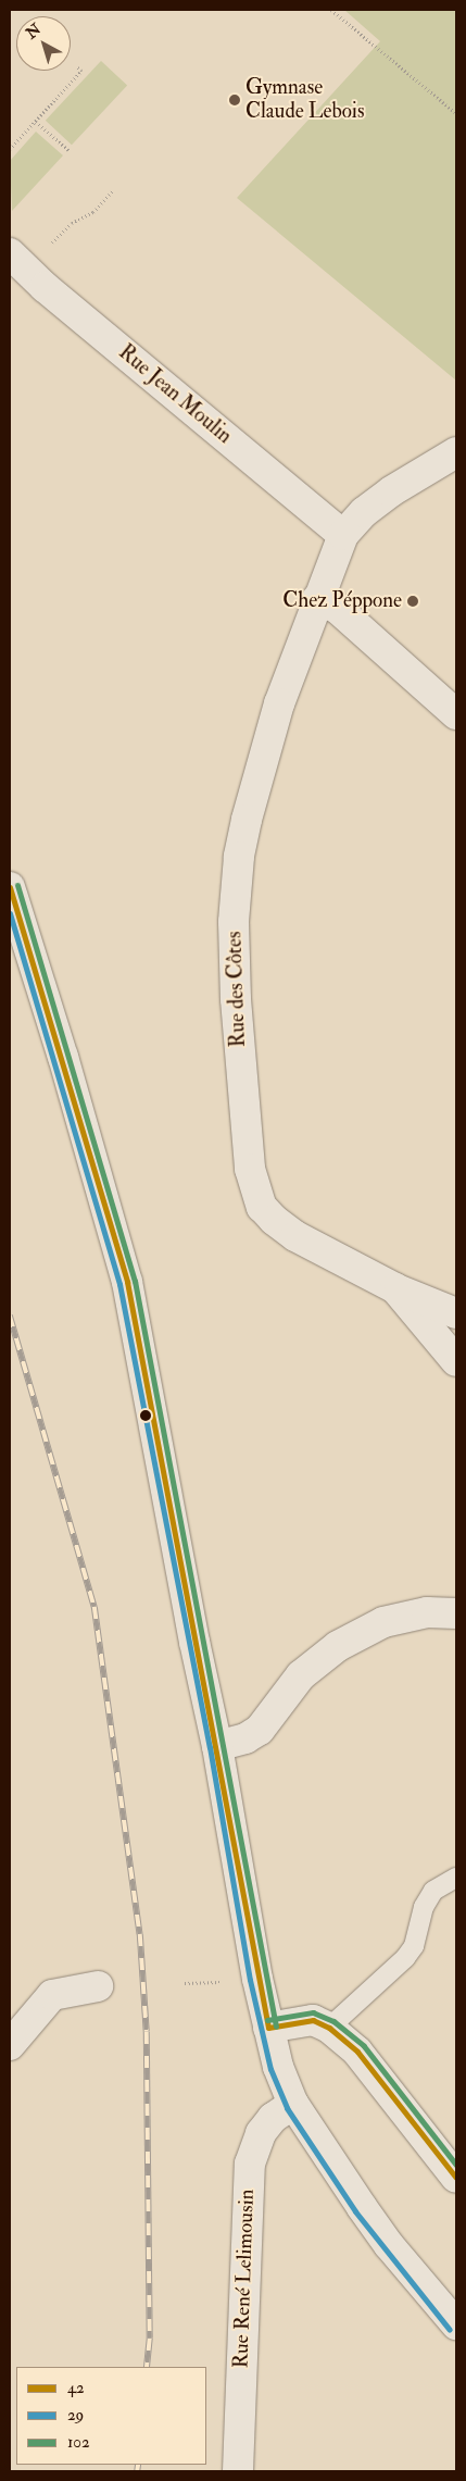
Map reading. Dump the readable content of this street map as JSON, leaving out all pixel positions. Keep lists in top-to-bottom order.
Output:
{
  "streets": {
    "street": ["Rue Jean Moulin", "Rue des Côtes", "Rue René Lelimousin"]
  },
  "crossings": [
    ["Rue Jean Moulin", "Rue des Côtes"]
  ],
  "places": ["Gymnase Claude Lebois", "Chez Péppone"],
  "lines": ["transit line 102", "transit line 42", "transit line 29"],
  "legend": ["42", "29", "102"],
  "north": "top left"
}
